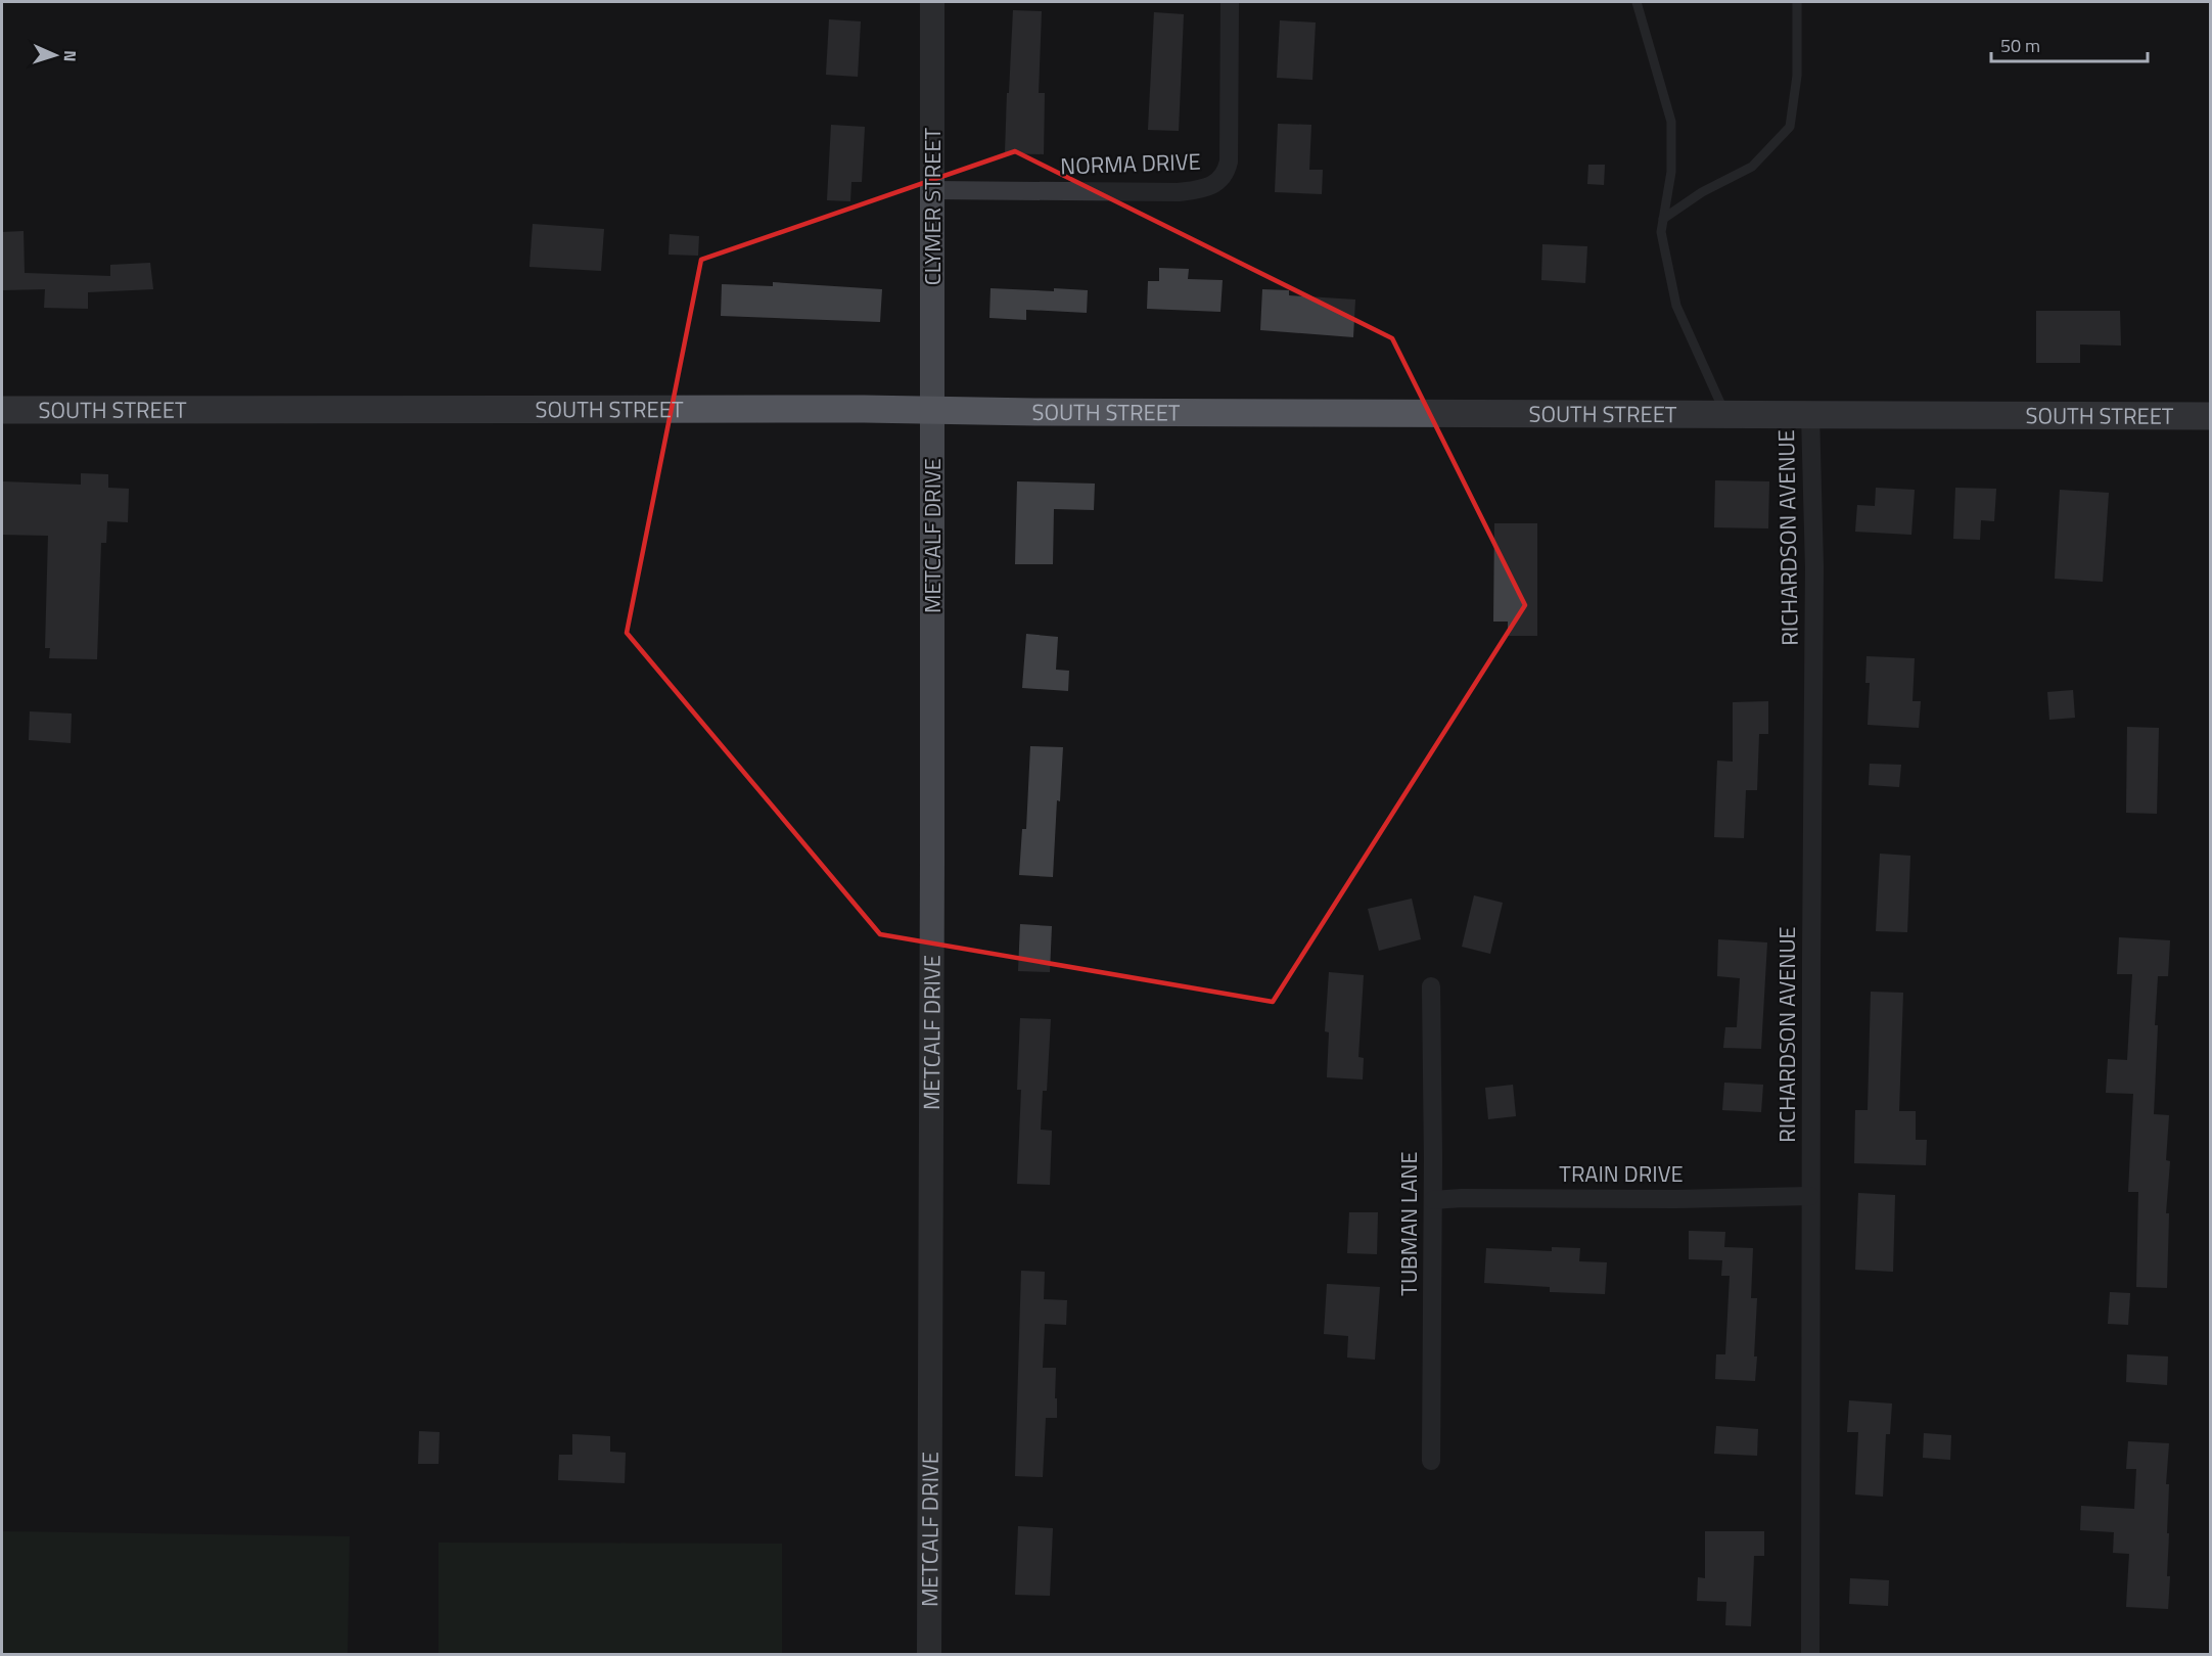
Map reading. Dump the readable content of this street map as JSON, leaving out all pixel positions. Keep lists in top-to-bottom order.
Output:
{
  "streets": {
    "main road": ["SOUTH STREET"],
    "street": [
      "NORMA DRIVE",
      "CLYMER STREET",
      "METCALF DRIVE",
      "RICHARDSON AVENUE",
      "TRAIN DRIVE",
      "TUBMAN LANE"
    ]
  },
  "crossings": [
    ["NORMA DRIVE", "CLYMER STREET"],
    ["CLYMER STREET", "SOUTH STREET"],
    ["CLYMER STREET", "METCALF DRIVE"],
    ["SOUTH STREET", "METCALF DRIVE"],
    ["SOUTH STREET", "RICHARDSON AVENUE"],
    ["RICHARDSON AVENUE", "TRAIN DRIVE"],
    ["TRAIN DRIVE", "TUBMAN LANE"]
  ],
  "scale_bar": "50 m",
  "north": "right"
}
